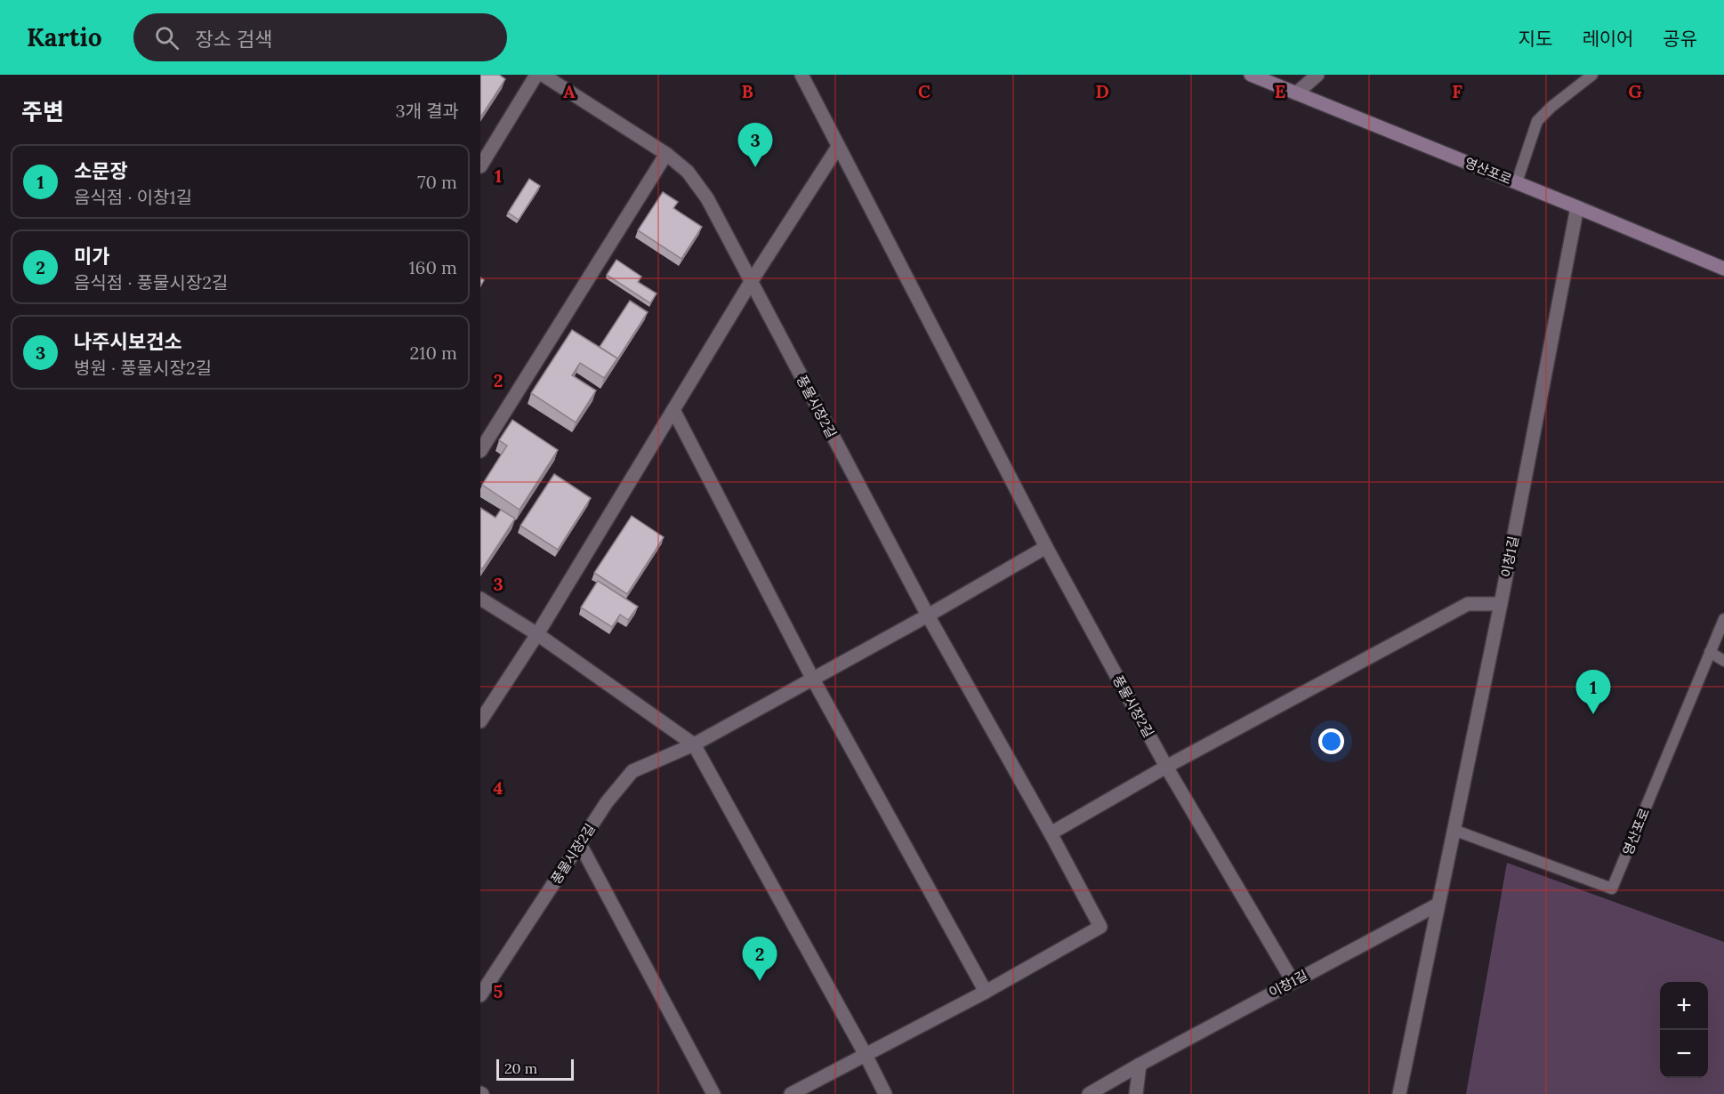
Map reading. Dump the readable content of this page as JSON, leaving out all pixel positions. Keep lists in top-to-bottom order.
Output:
{
  "streets": {
    "street": ["영산포로", "풍물시장2길", "이창1길"]
  },
  "crossings": [
    ["영산포로", "이창1길"],
    ["풍물시장2길", "이창1길"]
  ],
  "scale_bar": "20 m",
  "page": {
    "header": "Kartio",
    "search": "장소 검색",
    "nav": ["지도", "레이어", "공유"],
    "heading": ["주변", "3개 결과"],
    "pins": ["3", "1", "2"],
    "list": [
      {
        "mark": "1",
        "name": "소문장",
        "note": "음식점 · 이창1길",
        "value": "70 m"
      },
      {
        "mark": "2",
        "name": "미가",
        "note": "음식점 · 풍물시장2길",
        "value": "160 m"
      },
      {
        "mark": "3",
        "name": "나주시보건소",
        "note": "병원 · 풍물시장2길",
        "value": "210 m"
      }
    ],
    "map_buttons": ["+", "−"],
    "scale": "20 m"
  },
  "grid": {
    "columns": [
      "A",
      "B",
      "C",
      "D",
      "E",
      "F",
      "G"
    ],
    "rows": [
      "1",
      "2",
      "3",
      "4",
      "5"
    ]
  }
}
